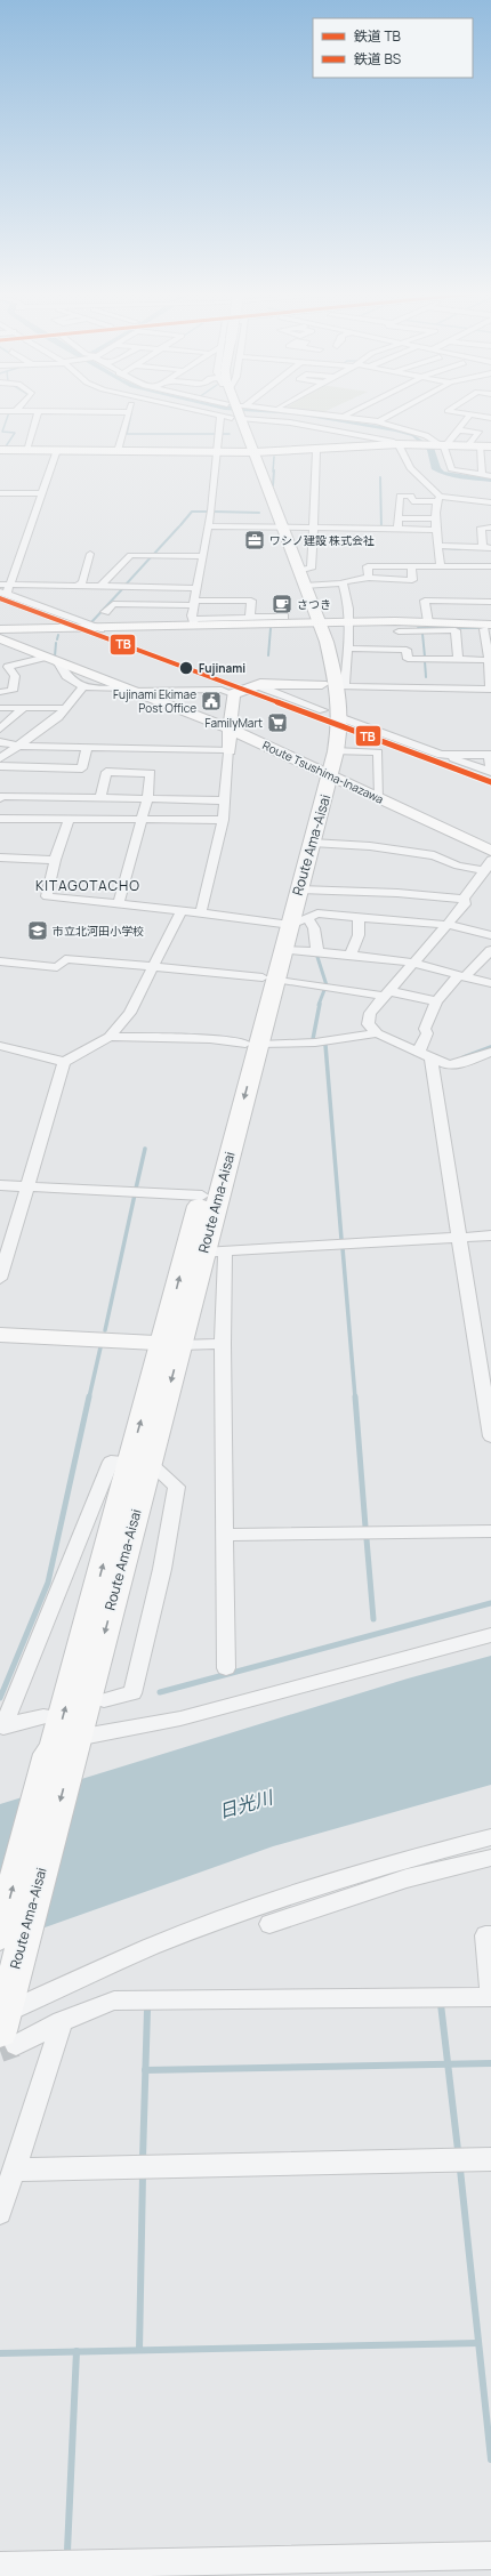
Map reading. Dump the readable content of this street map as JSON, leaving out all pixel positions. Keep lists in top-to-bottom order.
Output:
{
  "streets": {
    "main road": ["Route Tsushima-Inazawa", "Route Ama-Aisai"]
  },
  "crossings": [
    ["Route Tsushima-Inazawa", "Route Ama-Aisai"]
  ],
  "districts": ["KITAGOTACHO"],
  "water": ["日光川"],
  "places": {
    "office": ["ワシノ建設 株式会社"],
    "cafe": ["さつき"],
    "other": ["Fujinami"],
    "public building": ["Fujinami Ekimae Post Office"],
    "supermarket": ["FamilyMart"],
    "school or university": ["市立北河田小学校"]
  },
  "lines": ["rail line TB"],
  "legend": ["鉄道 TB", "鉄道 BS"]
}
